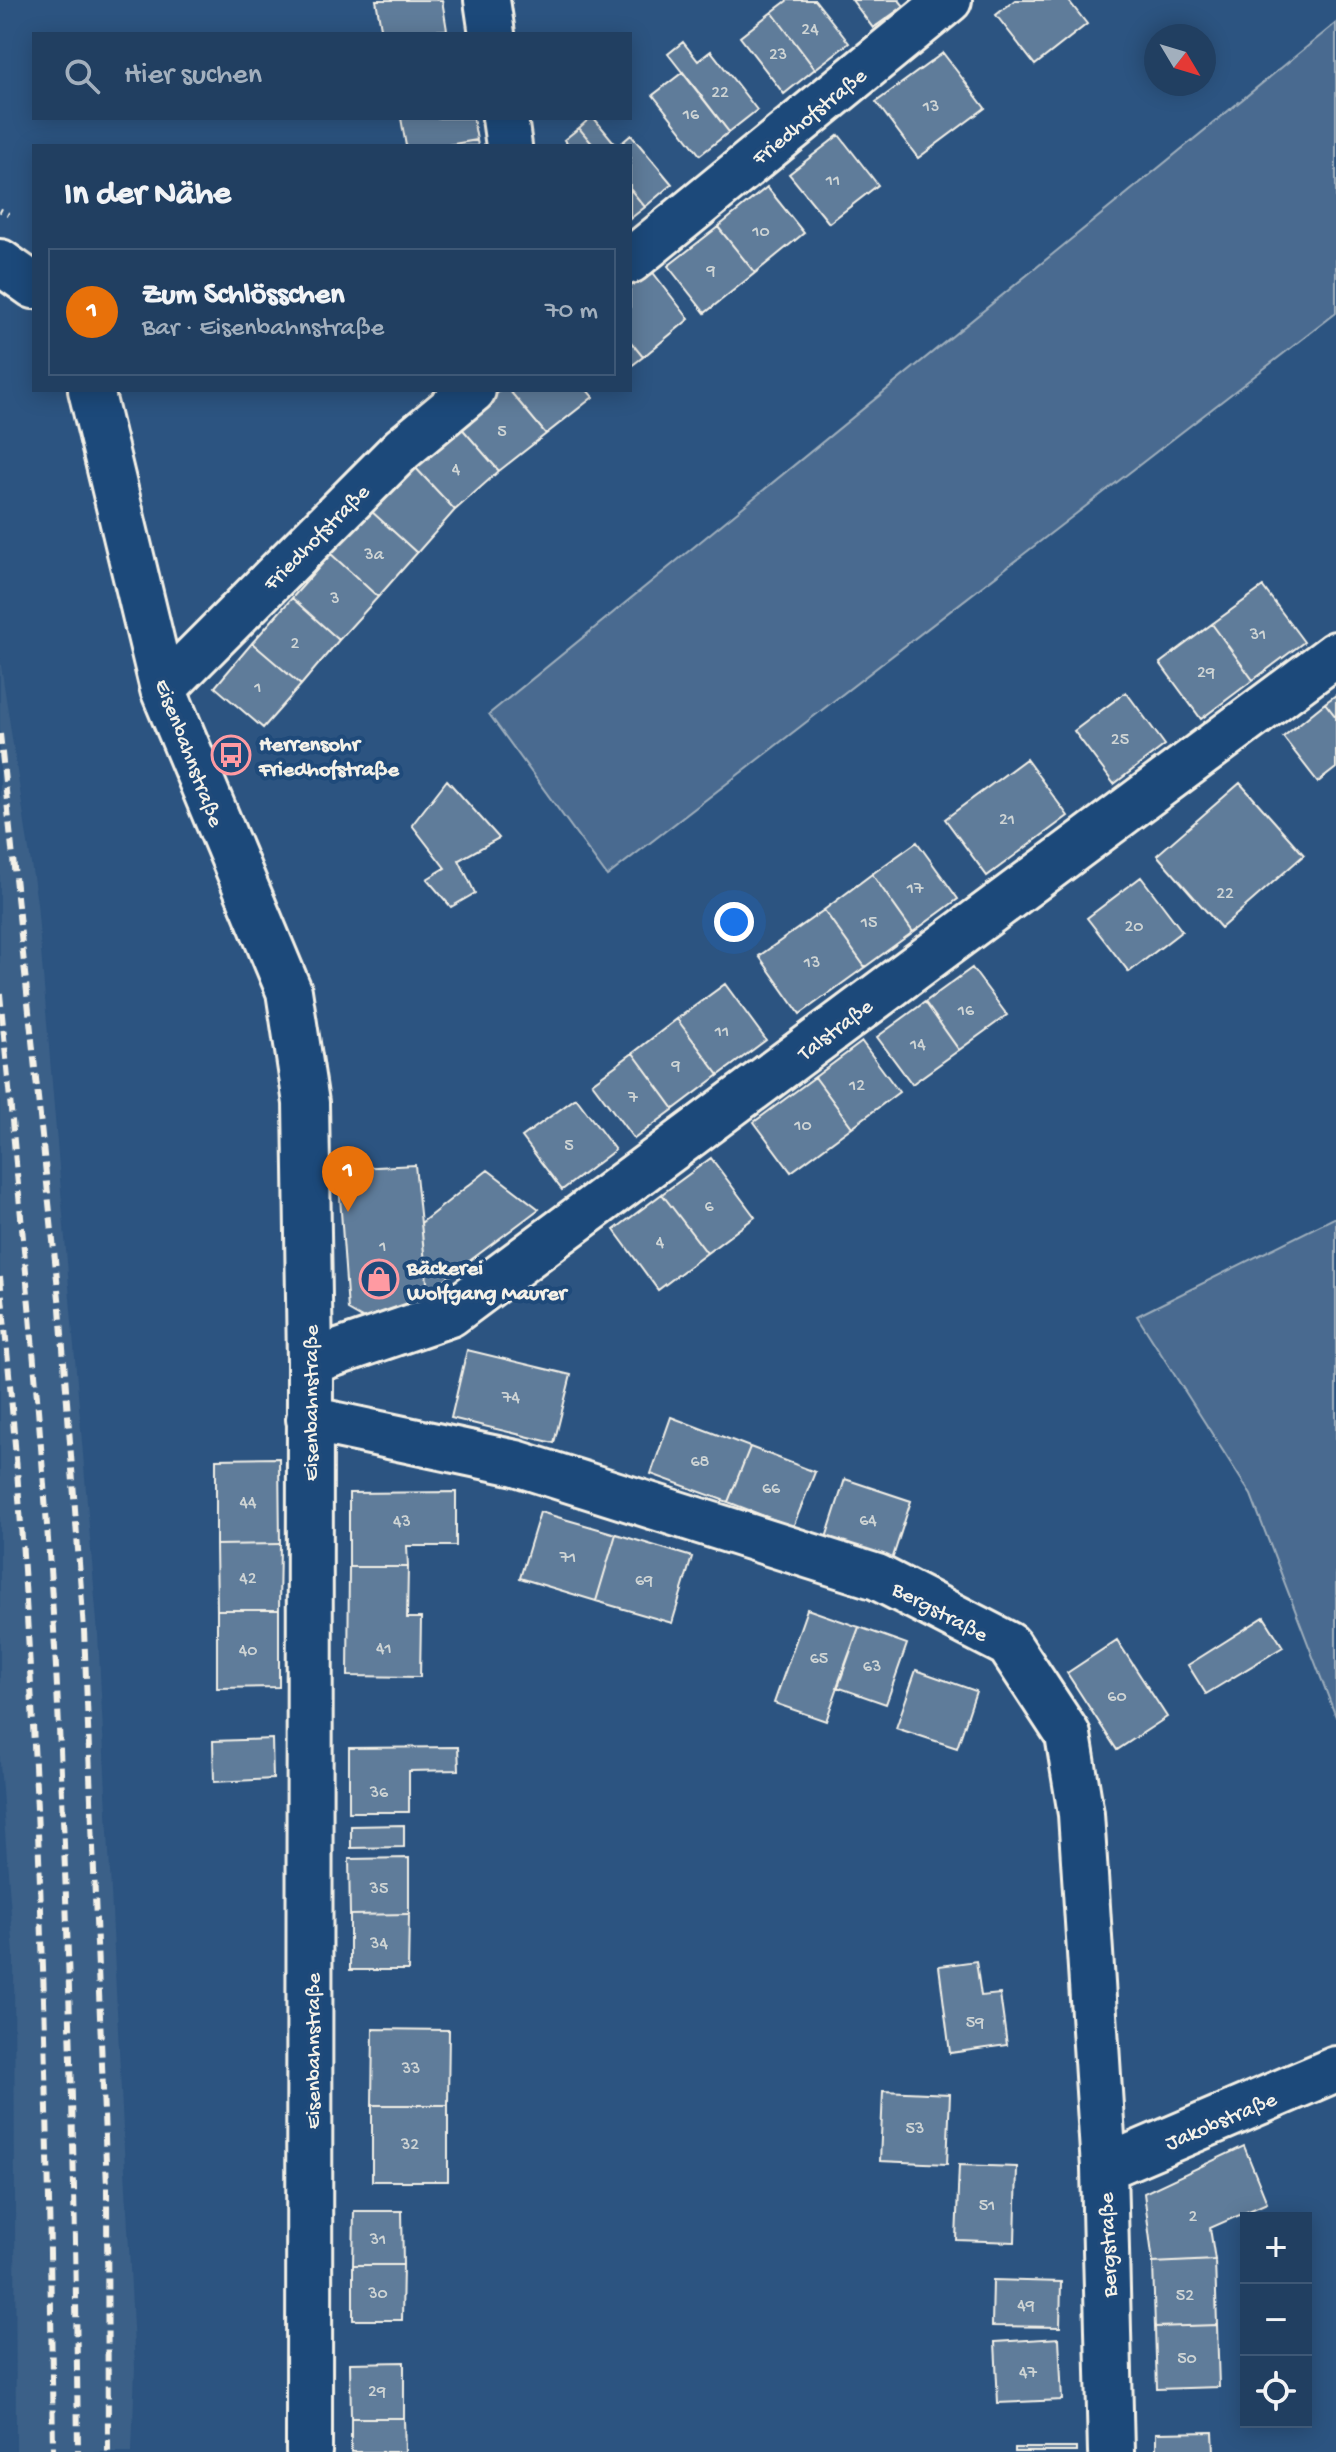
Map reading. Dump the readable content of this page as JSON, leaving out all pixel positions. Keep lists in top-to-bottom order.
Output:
{
  "streets": {
    "street": [
      "Friedhofstraße",
      "Eisenbahnstraße",
      "Talstraße",
      "Bergstraße",
      "Jakobstraße"
    ]
  },
  "crossings": [
    ["Friedhofstraße", "Eisenbahnstraße"],
    ["Eisenbahnstraße", "Talstraße"],
    ["Eisenbahnstraße", "Bergstraße"],
    ["Bergstraße", "Jakobstraße"]
  ],
  "places": {
    "bus stop": ["Herrensohr Friedhofstraße"],
    "shop": ["Bäckerei Wolfgang Maurer"]
  },
  "house_numbers": [
    "24",
    "23",
    "22",
    "13",
    "16",
    "11",
    "10",
    "9",
    "5",
    "4",
    "3a",
    "3",
    "31",
    "2",
    "29",
    "1",
    "25",
    "21",
    "17",
    "22",
    "15",
    "20",
    "13",
    "16",
    "11",
    "14",
    "9",
    "12",
    "7",
    "10",
    "5",
    "6",
    "4",
    "1",
    "74",
    "68",
    "66",
    "44",
    "64",
    "43",
    "71",
    "42",
    "69",
    "41",
    "40",
    "65",
    "63",
    "60",
    "36",
    "35",
    "34",
    "59",
    "33",
    "53",
    "32",
    "51",
    "2",
    "31",
    "30",
    "52",
    "49",
    "50",
    "47",
    "29"
  ],
  "north": "bottom right",
  "page": {
    "search": "Hier suchen",
    "heading": "In der Nähe",
    "list": [
      {
        "mark": "1",
        "name": "Zum Schlösschen",
        "note": "Bar · Eisenbahnstraße",
        "value": "70 m"
      }
    ],
    "pins": "1",
    "map_buttons": ["+", "−"]
  }
}
